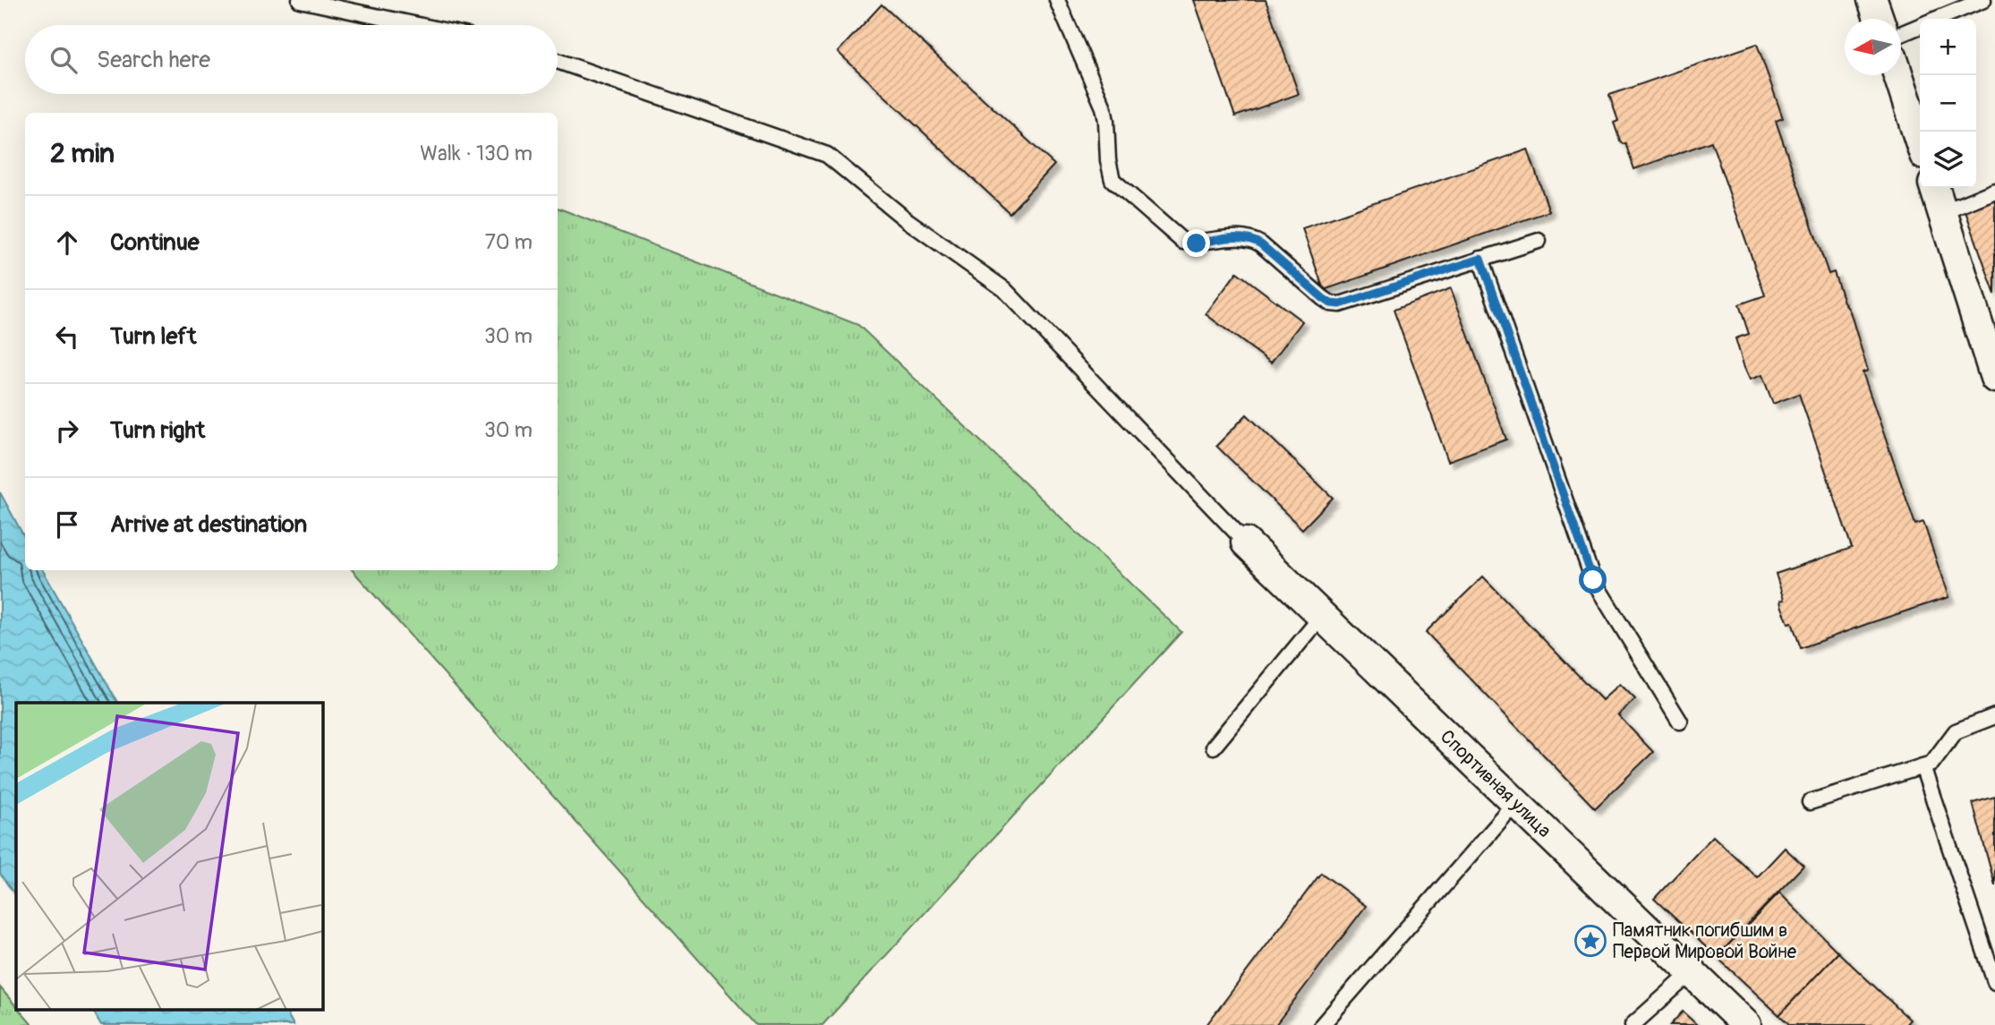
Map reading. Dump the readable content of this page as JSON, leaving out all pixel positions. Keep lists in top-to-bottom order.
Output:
{
  "streets": {
    "street": ["Спортивная улица"]
  },
  "places": {
    "place": ["Памятник погибшим в Первой Мировой Войне"]
  },
  "north": "left",
  "page": {
    "map_buttons": ["+", "−"],
    "search": "Search here",
    "heading": ["2 min", "Walk · 130 m"],
    "list": [
      ["Continue", "70 m"],
      ["Turn left", "30 m"],
      ["Turn right", "30 m"],
      "Arrive at destination"
    ]
  }
}
